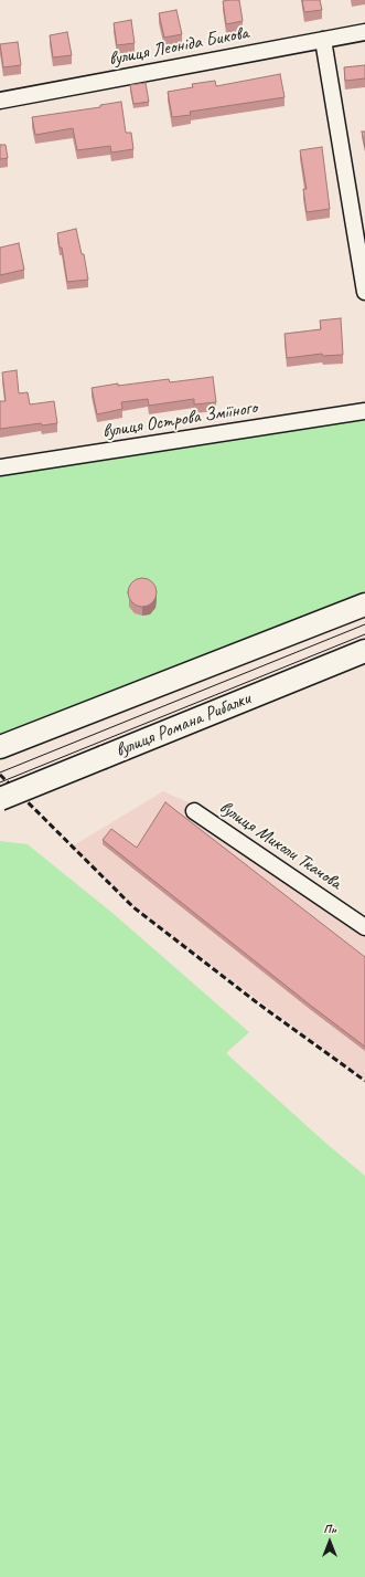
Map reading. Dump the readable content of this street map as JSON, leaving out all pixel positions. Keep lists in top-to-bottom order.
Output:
{
  "streets": {
    "main road": ["вулиця Романа Рибалки"],
    "street": ["вулиця Леоніда Бикова", "вулиця Острова Зміїного", "вулиця Миколи Ткачова"]
  },
  "north": "top"
}
